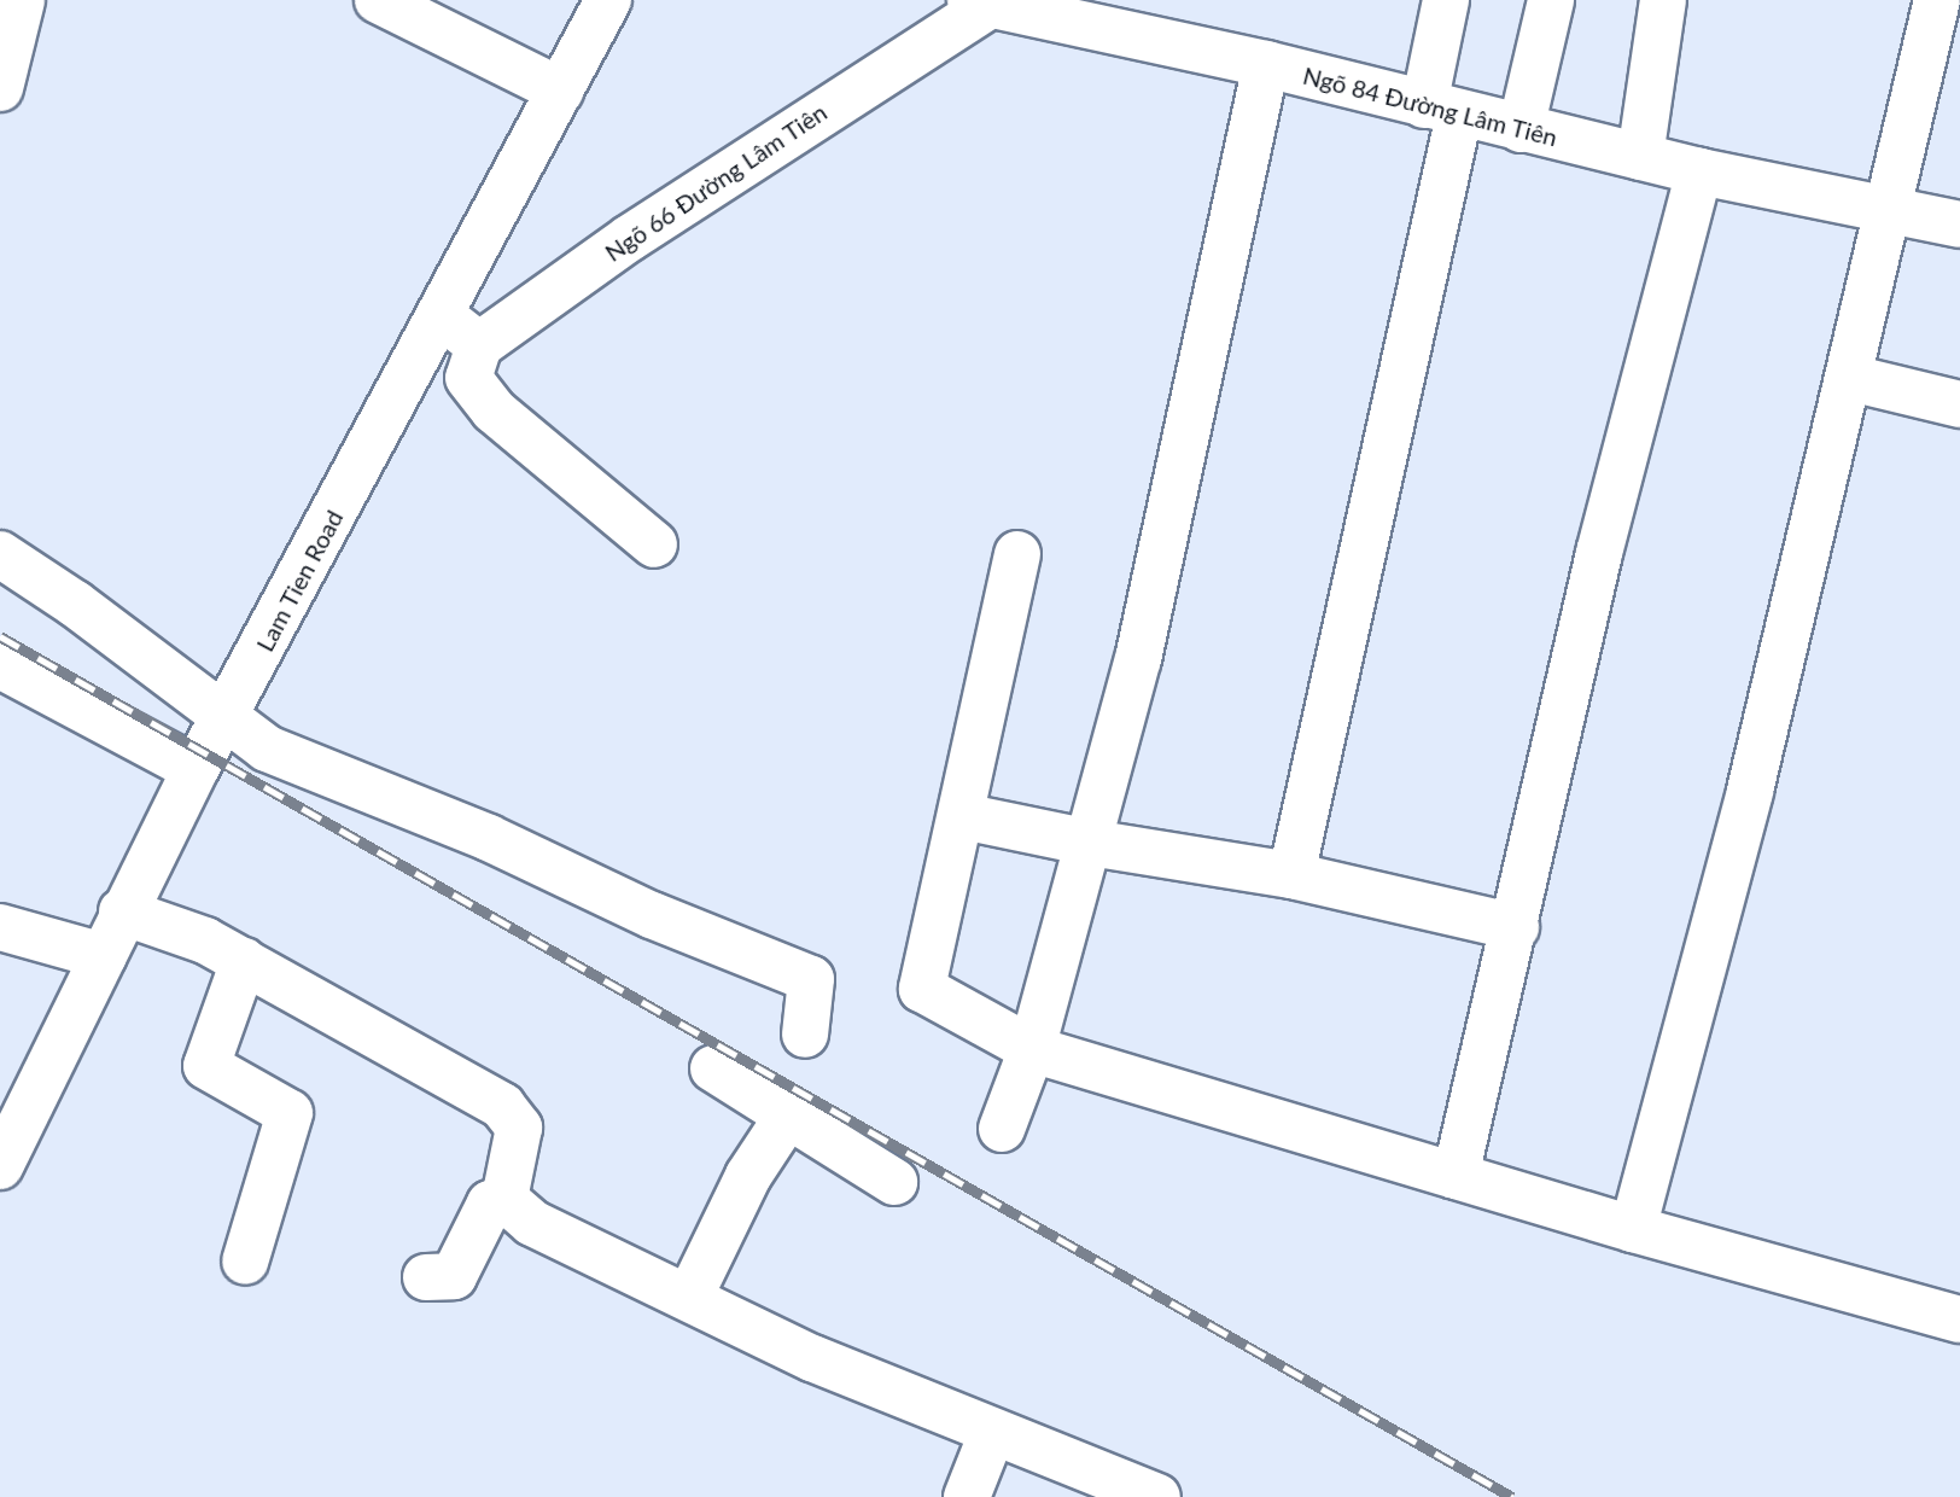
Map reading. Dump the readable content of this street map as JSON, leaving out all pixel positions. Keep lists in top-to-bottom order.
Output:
{
  "streets": {
    "street": ["Ngõ 84 Đường Lâm Tiên", "Ngõ 66 Đường Lâm Tiên", "Lam Tien Road"]
  },
  "crossings": [
    ["Ngõ 84 Đường Lâm Tiên", "Ngõ 66 Đường Lâm Tiên"]
  ]
}
